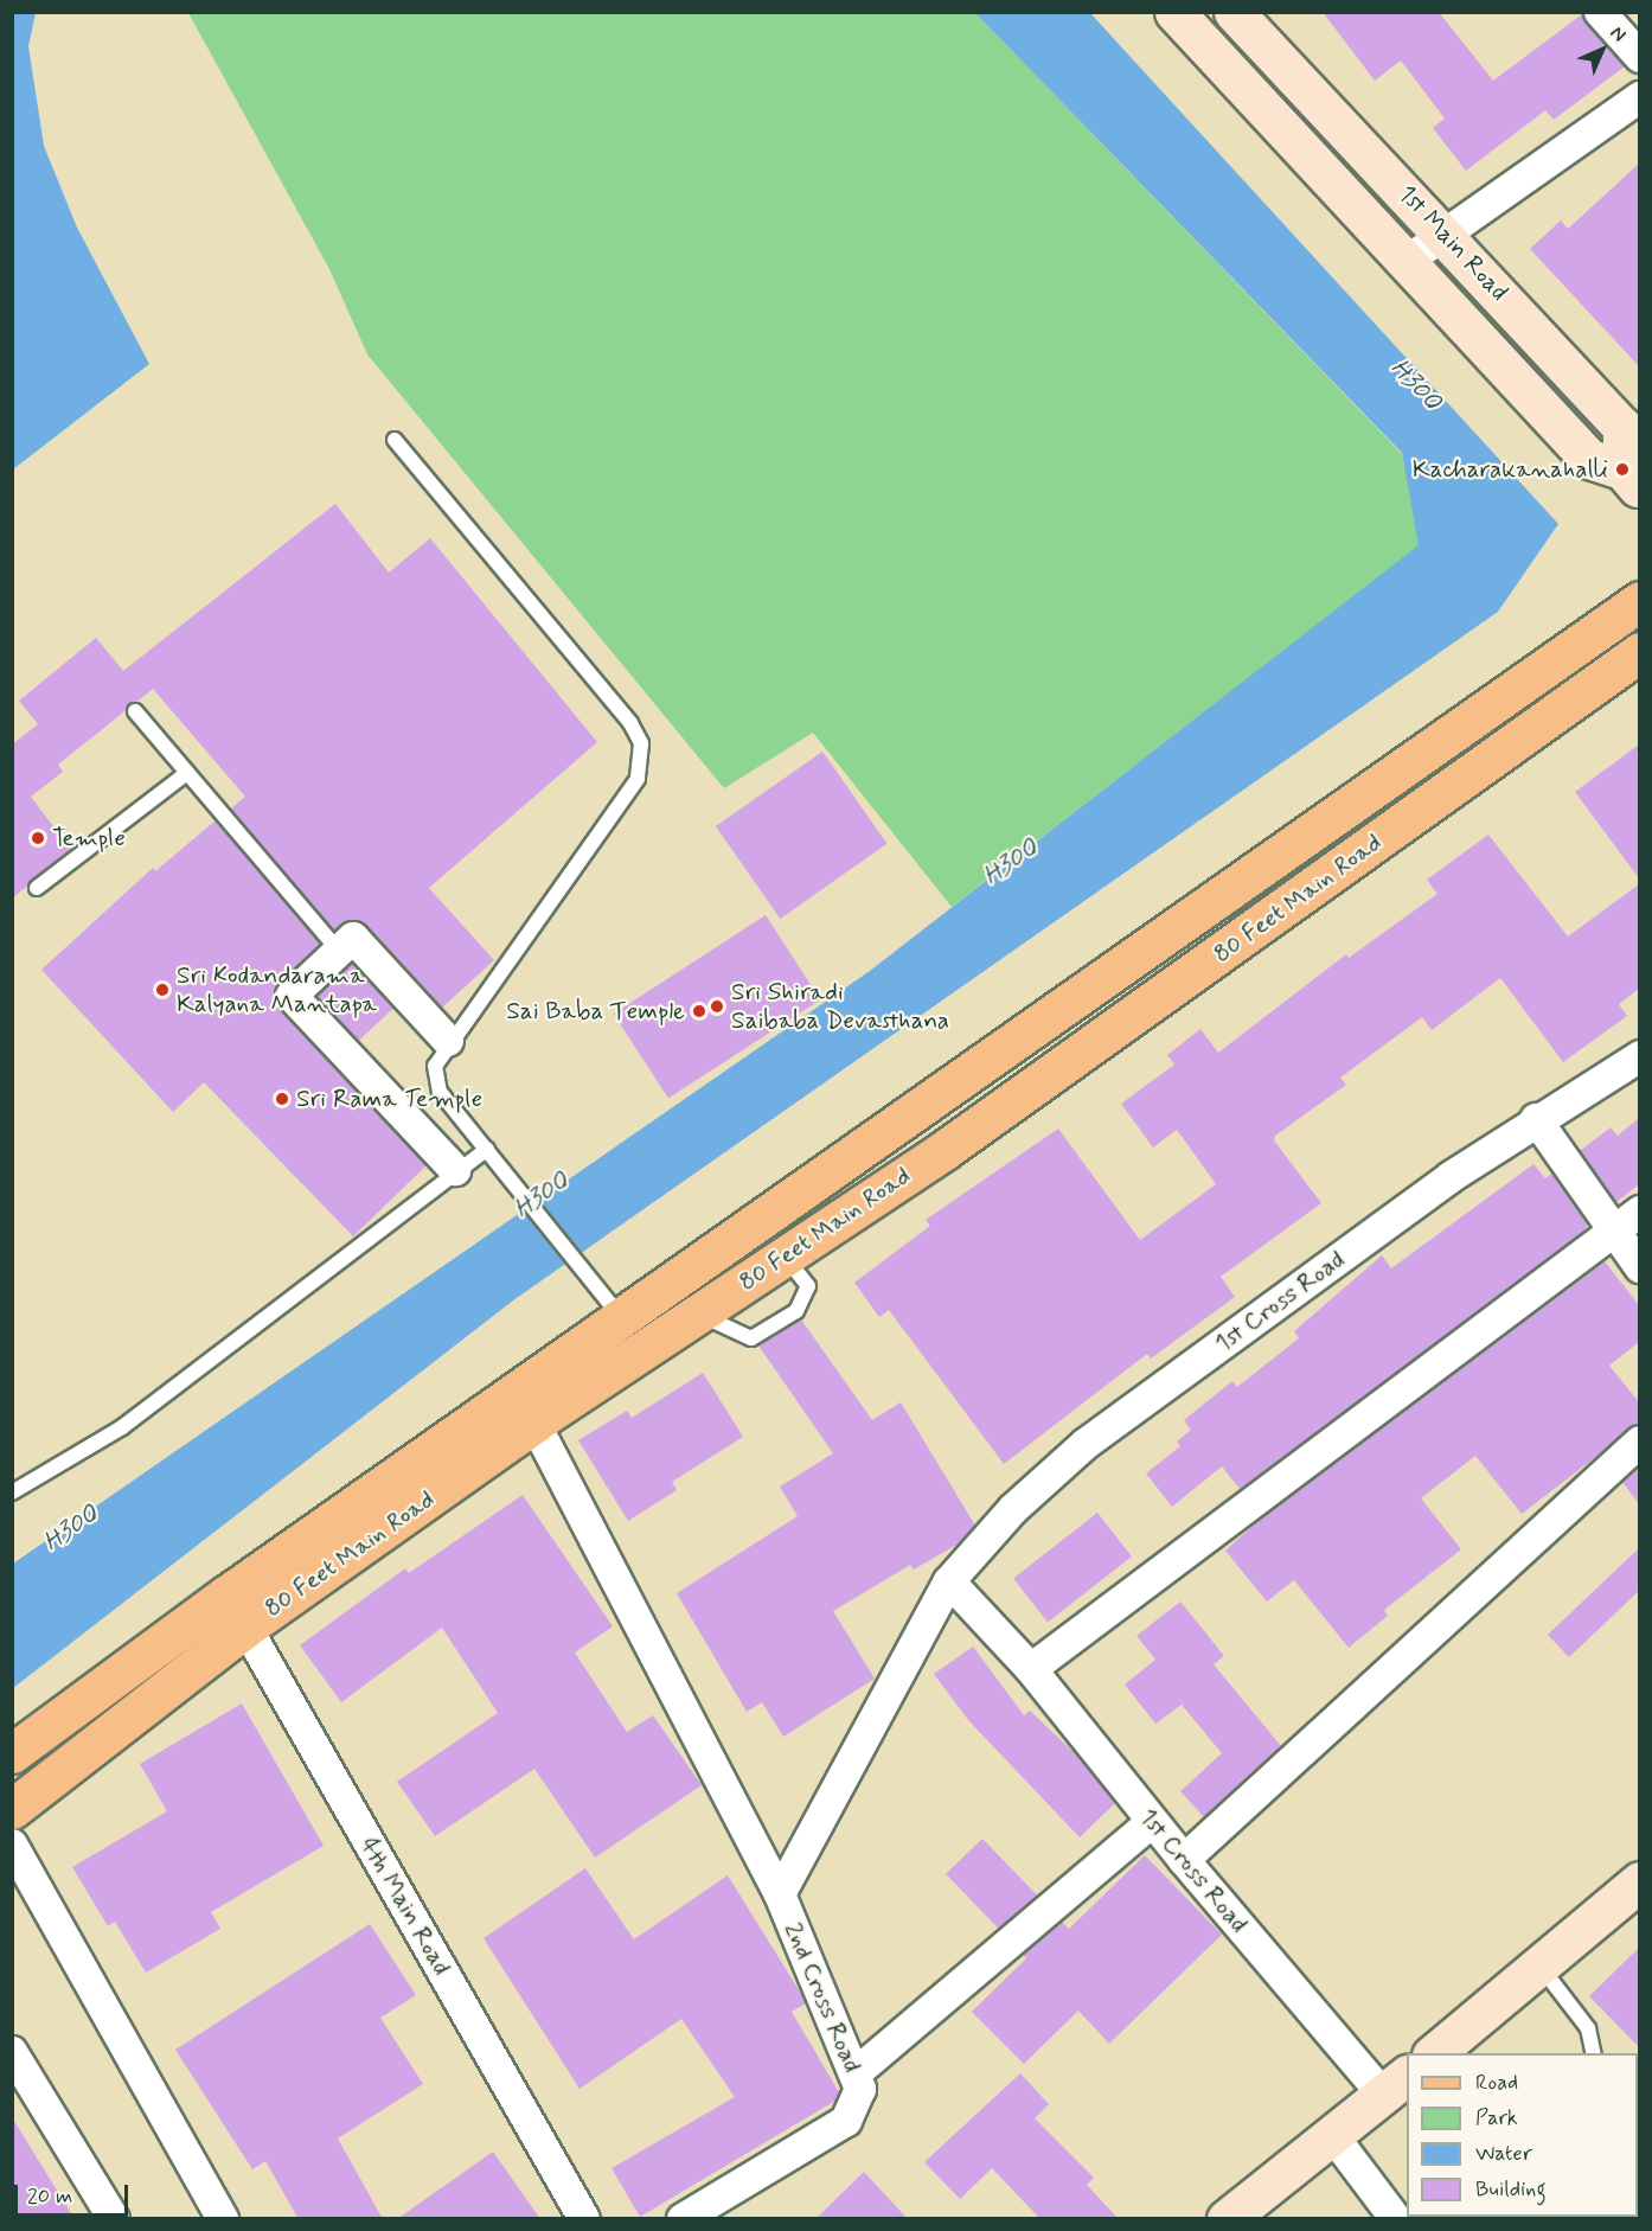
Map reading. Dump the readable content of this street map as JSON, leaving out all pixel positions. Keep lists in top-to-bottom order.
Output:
{
  "streets": {
    "main road": ["80 Feet Main Road"],
    "street": [
      "1st Main Road",
      "1st Cross Road",
      "4th Main Road",
      "2nd Cross Road"
    ]
  },
  "crossings": [
    ["80 Feet Main Road", "4th Main Road"],
    ["80 Feet Main Road", "2nd Cross Road"],
    ["1st Cross Road", "2nd Cross Road"]
  ],
  "water": ["H300"],
  "places": [
    "Kacharakanahalli",
    "Temple",
    "Sri Kodandarama Kalyana Mantapa",
    "Sri Shiradi Saibaba Devasthana",
    "Sai Baba Temple",
    "Sri Rama Temple"
  ],
  "legend": [
    "Road",
    "Park",
    "Water",
    "Building"
  ],
  "scale_bar": "20 m",
  "north": "top right"
}
